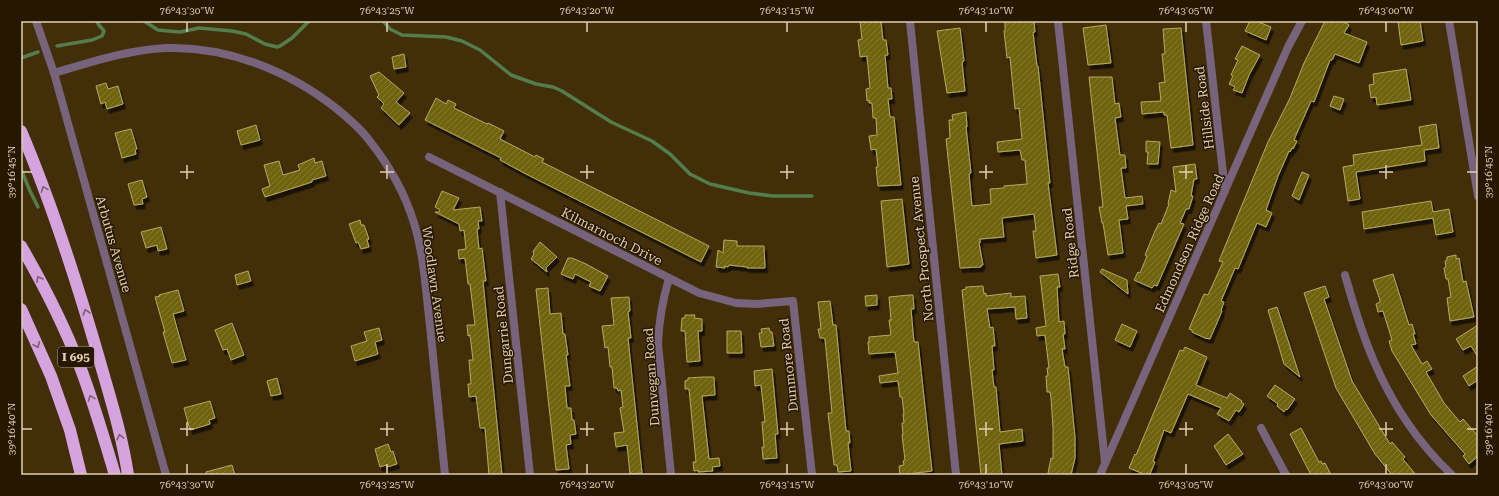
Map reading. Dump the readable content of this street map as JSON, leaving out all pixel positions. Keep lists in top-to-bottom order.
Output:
{
  "streets": {
    "highway": ["I 695"],
    "street": [
      "Hillside Road",
      "Kilmarnoch Drive",
      "Ridge Road",
      "Edmondson Ridge Road",
      "Arbutus Avenue",
      "North Prospect Avenue",
      "Woodlawn Avenue",
      "Dungarrie Road",
      "Dunmore Road",
      "Dunvegan Road"
    ]
  },
  "crossings": [
    ["Hillside Road", "Edmondson Ridge Road"],
    ["Kilmarnoch Drive", "Dungarrie Road"],
    ["Kilmarnoch Drive", "Dunmore Road"],
    ["Kilmarnoch Drive", "Dunvegan Road"],
    ["Ridge Road", "Edmondson Ridge Road"],
    ["Arbutus Avenue", "Woodlawn Avenue"]
  ],
  "coordinates": [
    "76°43'30\"W",
    "76°43'25\"W",
    "76°43'20\"W",
    "76°43'15\"W",
    "76°43'10\"W",
    "76°43'05\"W",
    "76°43'00\"W",
    "39°16'45\"N",
    "39°16'40\"N"
  ]
}
